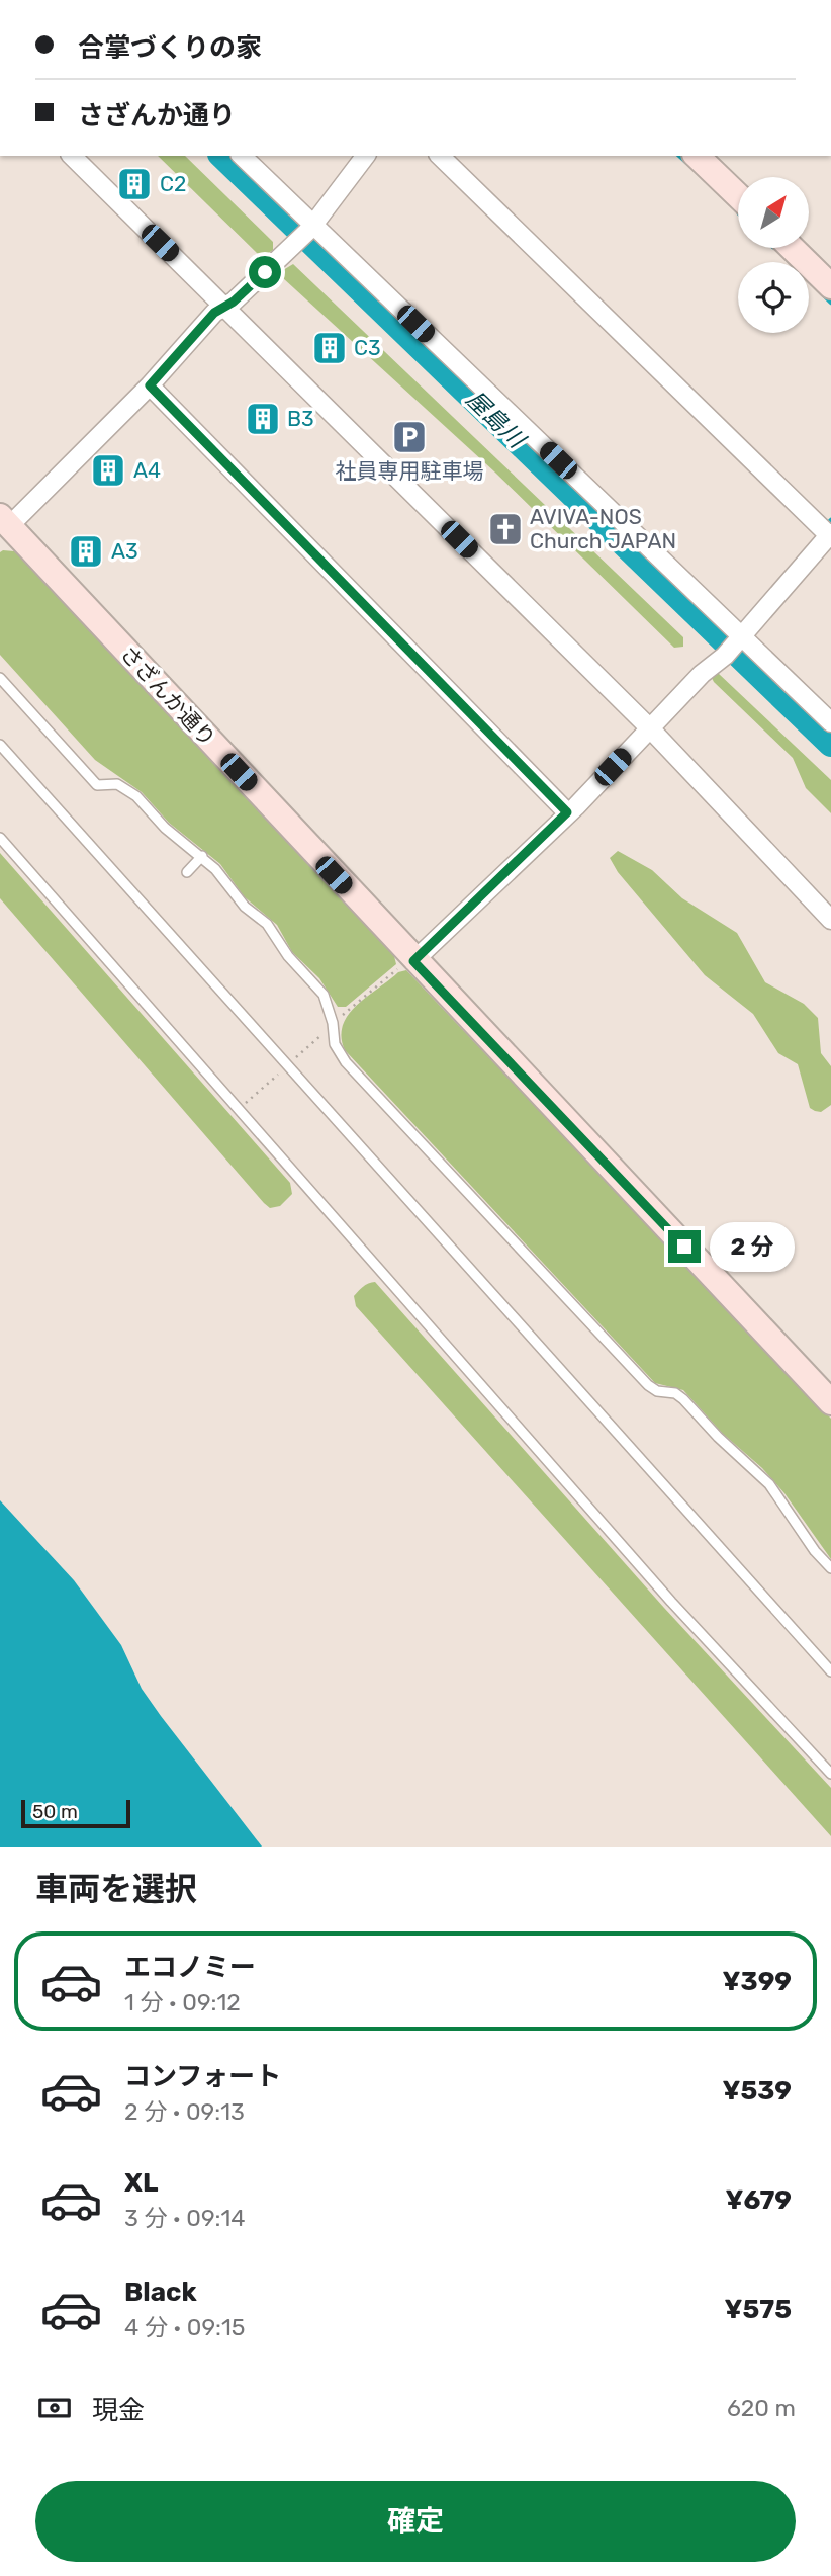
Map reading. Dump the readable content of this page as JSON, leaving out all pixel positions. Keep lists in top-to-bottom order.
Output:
{
  "streets": {
    "street": ["さざんか通り"]
  },
  "water": ["屋島川"],
  "places": {
    "building": [
      "C2",
      "C3",
      "B3",
      "A4",
      "A3"
    ],
    "parking": ["社員専用駐車場"],
    "church": ["AVIVA-NOS Church JAPAN"]
  },
  "scale_bar": "50 m",
  "north": "top right",
  "page": {
    "banner": ["合掌づくりの家", "さざんか通り"],
    "bubble": "2 分",
    "scale": "50 m",
    "heading": "車両を選択",
    "list": [
      {
        "name": "エコノミー",
        "note": "1 分 · 09:12",
        "value": "¥399"
      },
      {
        "name": "コンフォート",
        "note": "2 分 · 09:13",
        "value": "¥539"
      },
      {
        "name": "XL",
        "note": "3 分 · 09:14",
        "value": "¥679"
      },
      {
        "name": "Black",
        "note": "4 分 · 09:15",
        "value": "¥575"
      }
    ],
    "pay": ["現金", "620 m"],
    "buttons": "確定"
  }
}
